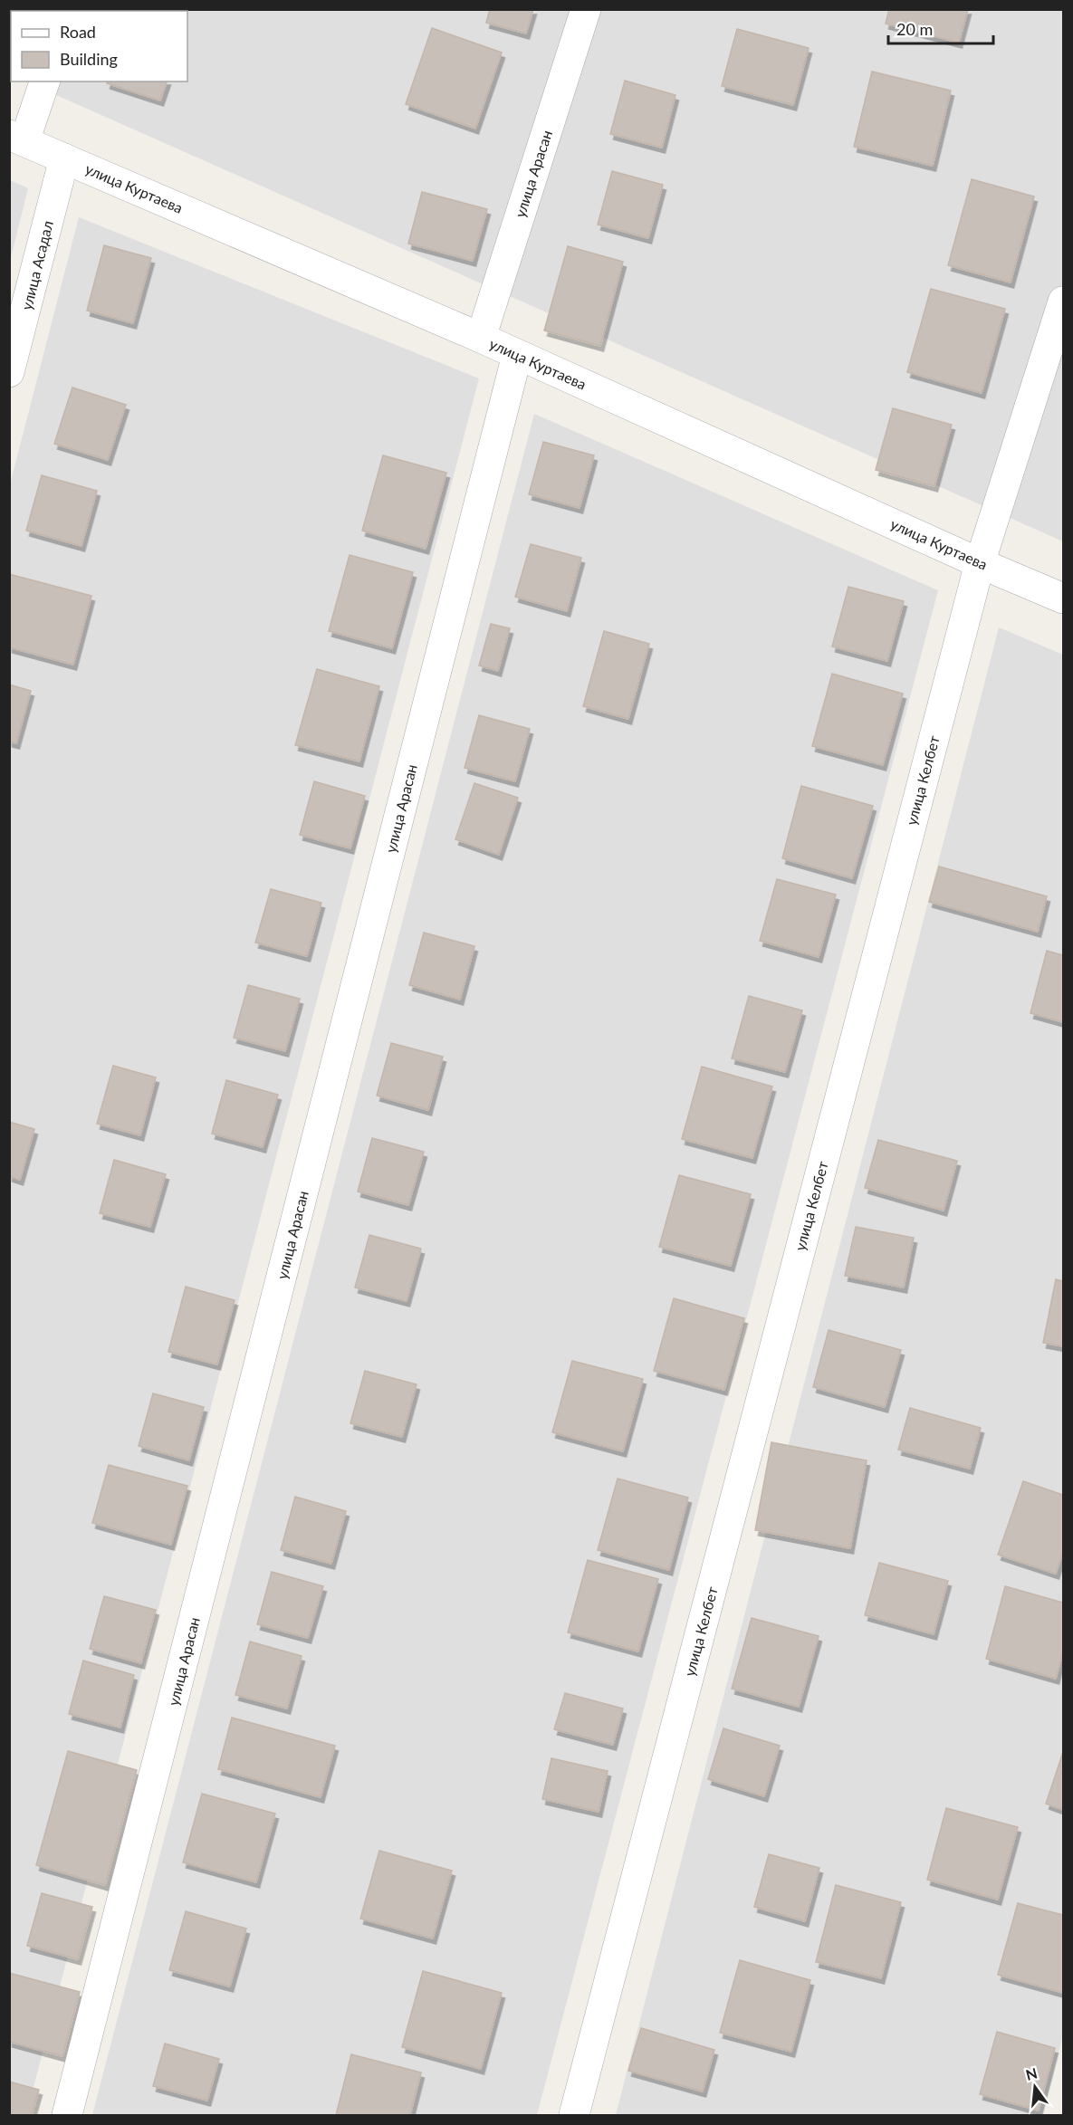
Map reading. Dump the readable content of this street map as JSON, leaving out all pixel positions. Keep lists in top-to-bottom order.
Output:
{
  "streets": {
    "street": [
      "улица Арасан",
      "улица Куртаева",
      "улица Асадал",
      "улица Келбет"
    ]
  },
  "crossings": [
    ["улица Арасан", "улица Куртаева"],
    ["улица Куртаева", "улица Асадал"],
    ["улица Куртаева", "улица Келбет"]
  ],
  "legend": ["Road", "Building"],
  "scale_bar": "20 m",
  "north": "top"
}
